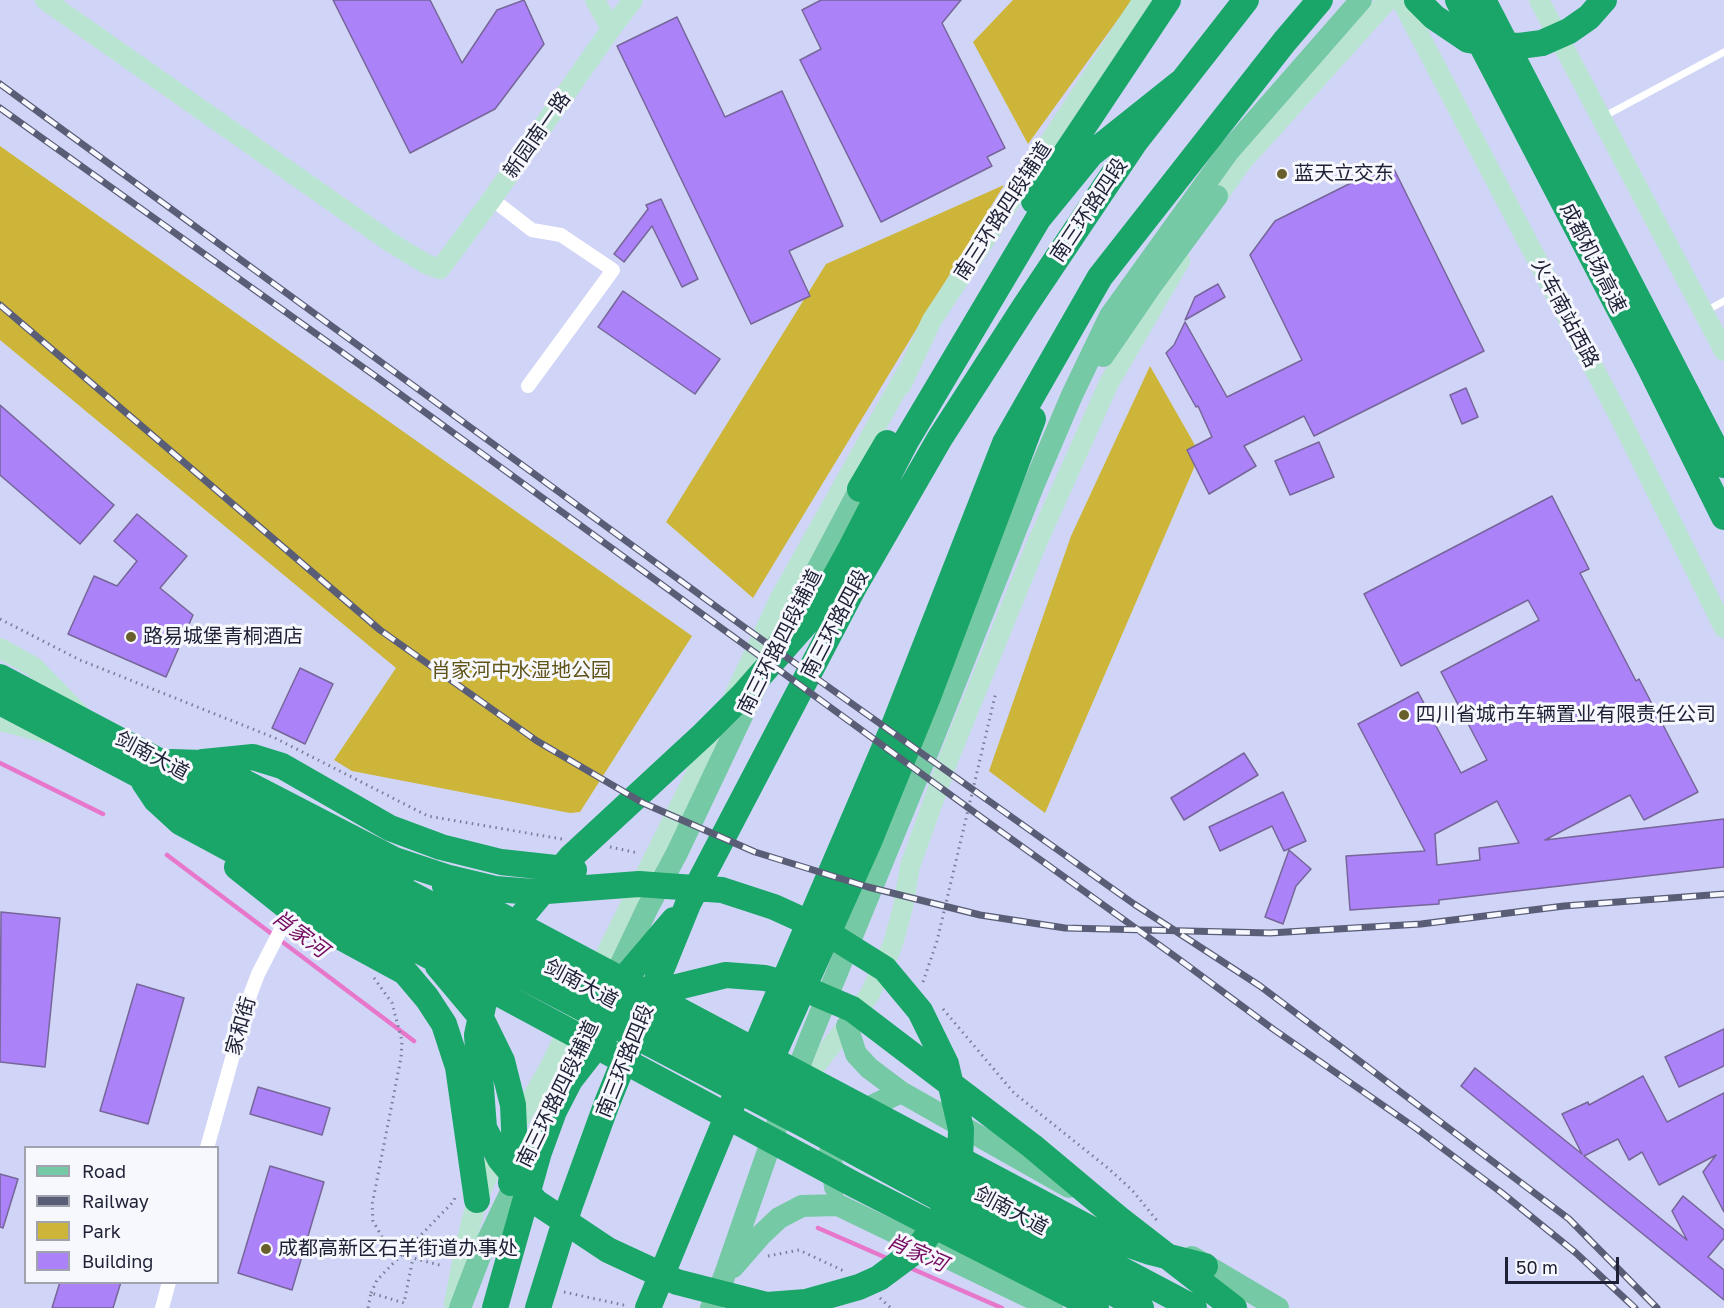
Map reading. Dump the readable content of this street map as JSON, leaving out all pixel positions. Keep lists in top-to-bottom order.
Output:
{
  "streets": {
    "highway": ["南三环路四段", "成都机场高速", "剑南大道"],
    "main road": ["新园南一路", "南三环路四段辅道", "火车南站西路"],
    "street": ["家和街"]
  },
  "water": ["肖家河"],
  "parks": ["肖家河中水湿地公园"],
  "places": [
    "蓝天立交东",
    "路易城堡青桐酒店",
    "四川省城市车辆置业有限责任公司",
    "成都高新区石羊街道办事处"
  ],
  "legend": [
    "Road",
    "Railway",
    "Park",
    "Building"
  ],
  "scale_bar": "50 m"
}
